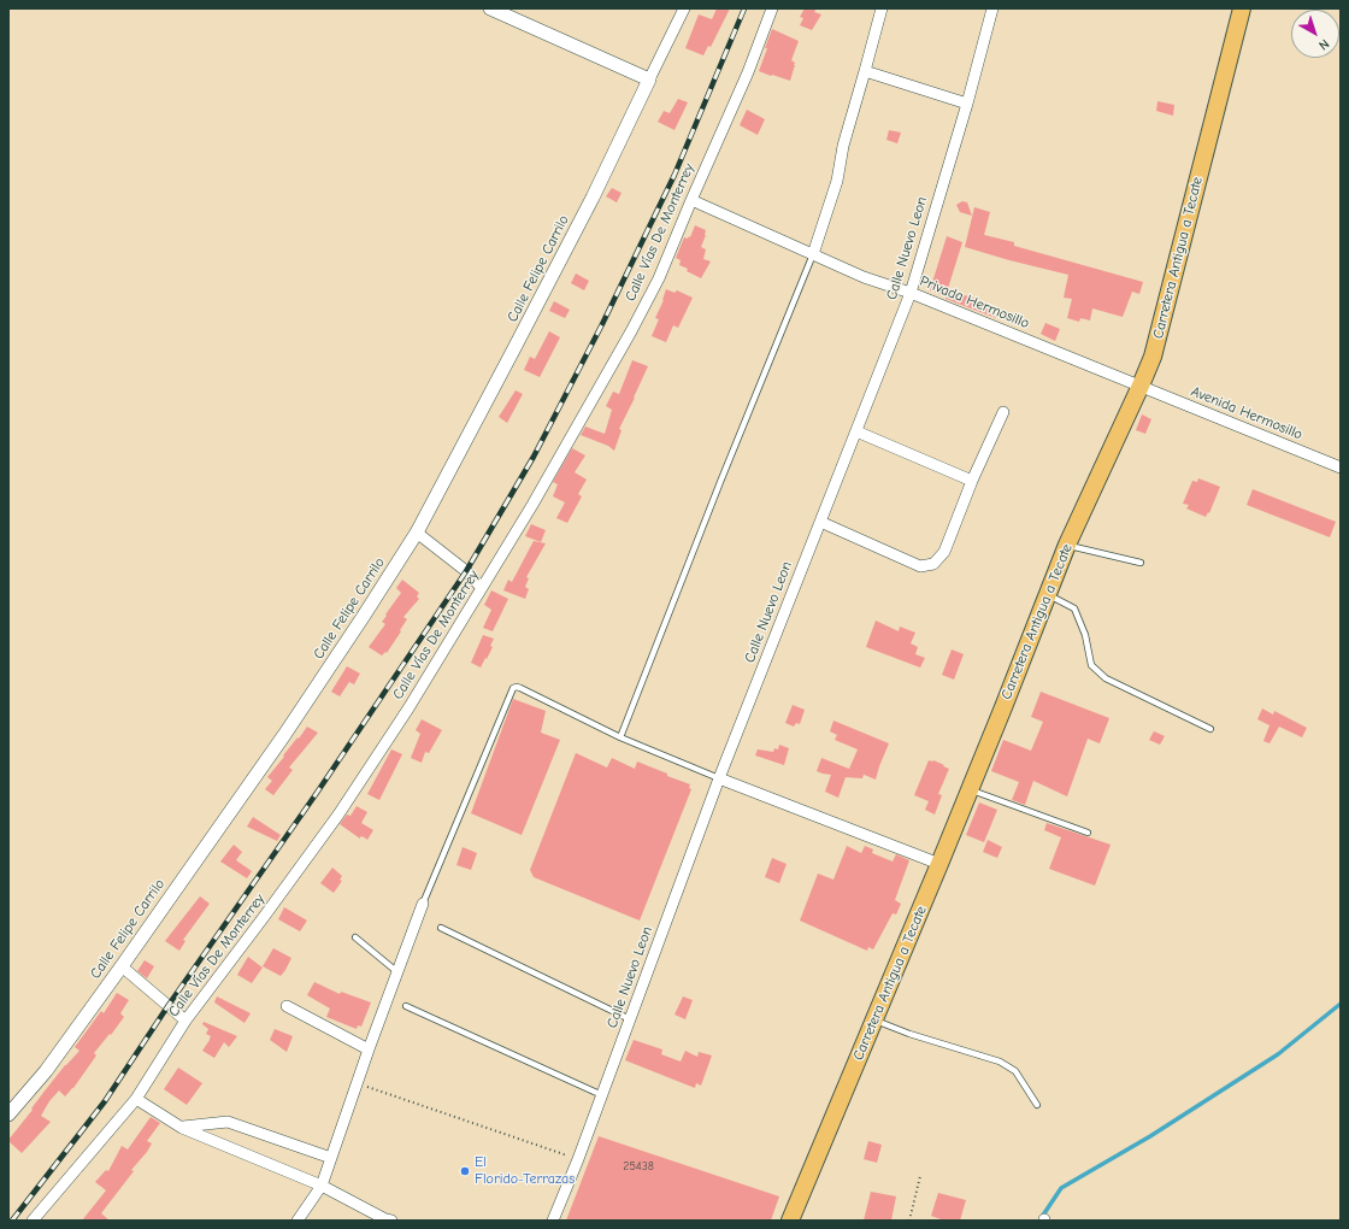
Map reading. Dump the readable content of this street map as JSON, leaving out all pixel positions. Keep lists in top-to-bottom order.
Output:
{
  "streets": {
    "main road": ["Carretera Antigua a Tecate"],
    "street": [
      "Calle Vías De Monterrey",
      "Calle Nuevo Leon",
      "Calle Felipe Carrilo",
      "Privada Hermosillo",
      "Avenida Hermosillo"
    ]
  },
  "crossings": [
    ["Calle Vías De Monterrey", "Privada Hermosillo"],
    ["Calle Nuevo Leon", "Privada Hermosillo"],
    ["Carretera Antigua a Tecate", "Privada Hermosillo"],
    ["Carretera Antigua a Tecate", "Avenida Hermosillo"],
    ["Privada Hermosillo", "Avenida Hermosillo"]
  ],
  "places": ["El Florido-Terrazas"],
  "house_numbers": ["25438"],
  "north": "bottom right"
}
